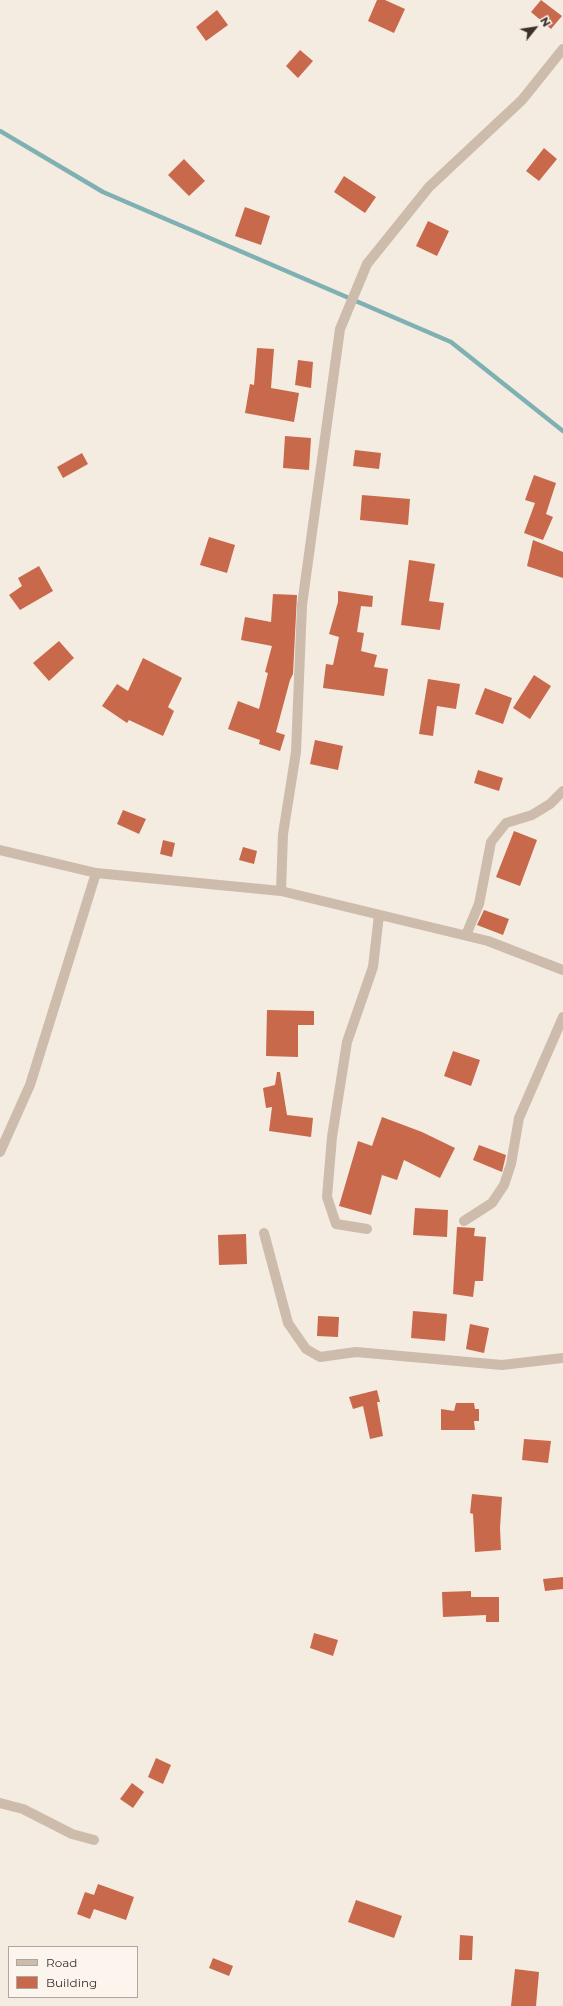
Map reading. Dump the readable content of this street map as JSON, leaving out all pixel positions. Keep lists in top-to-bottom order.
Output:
{
  "legend": ["Road", "Building"],
  "north": "top right"
}
